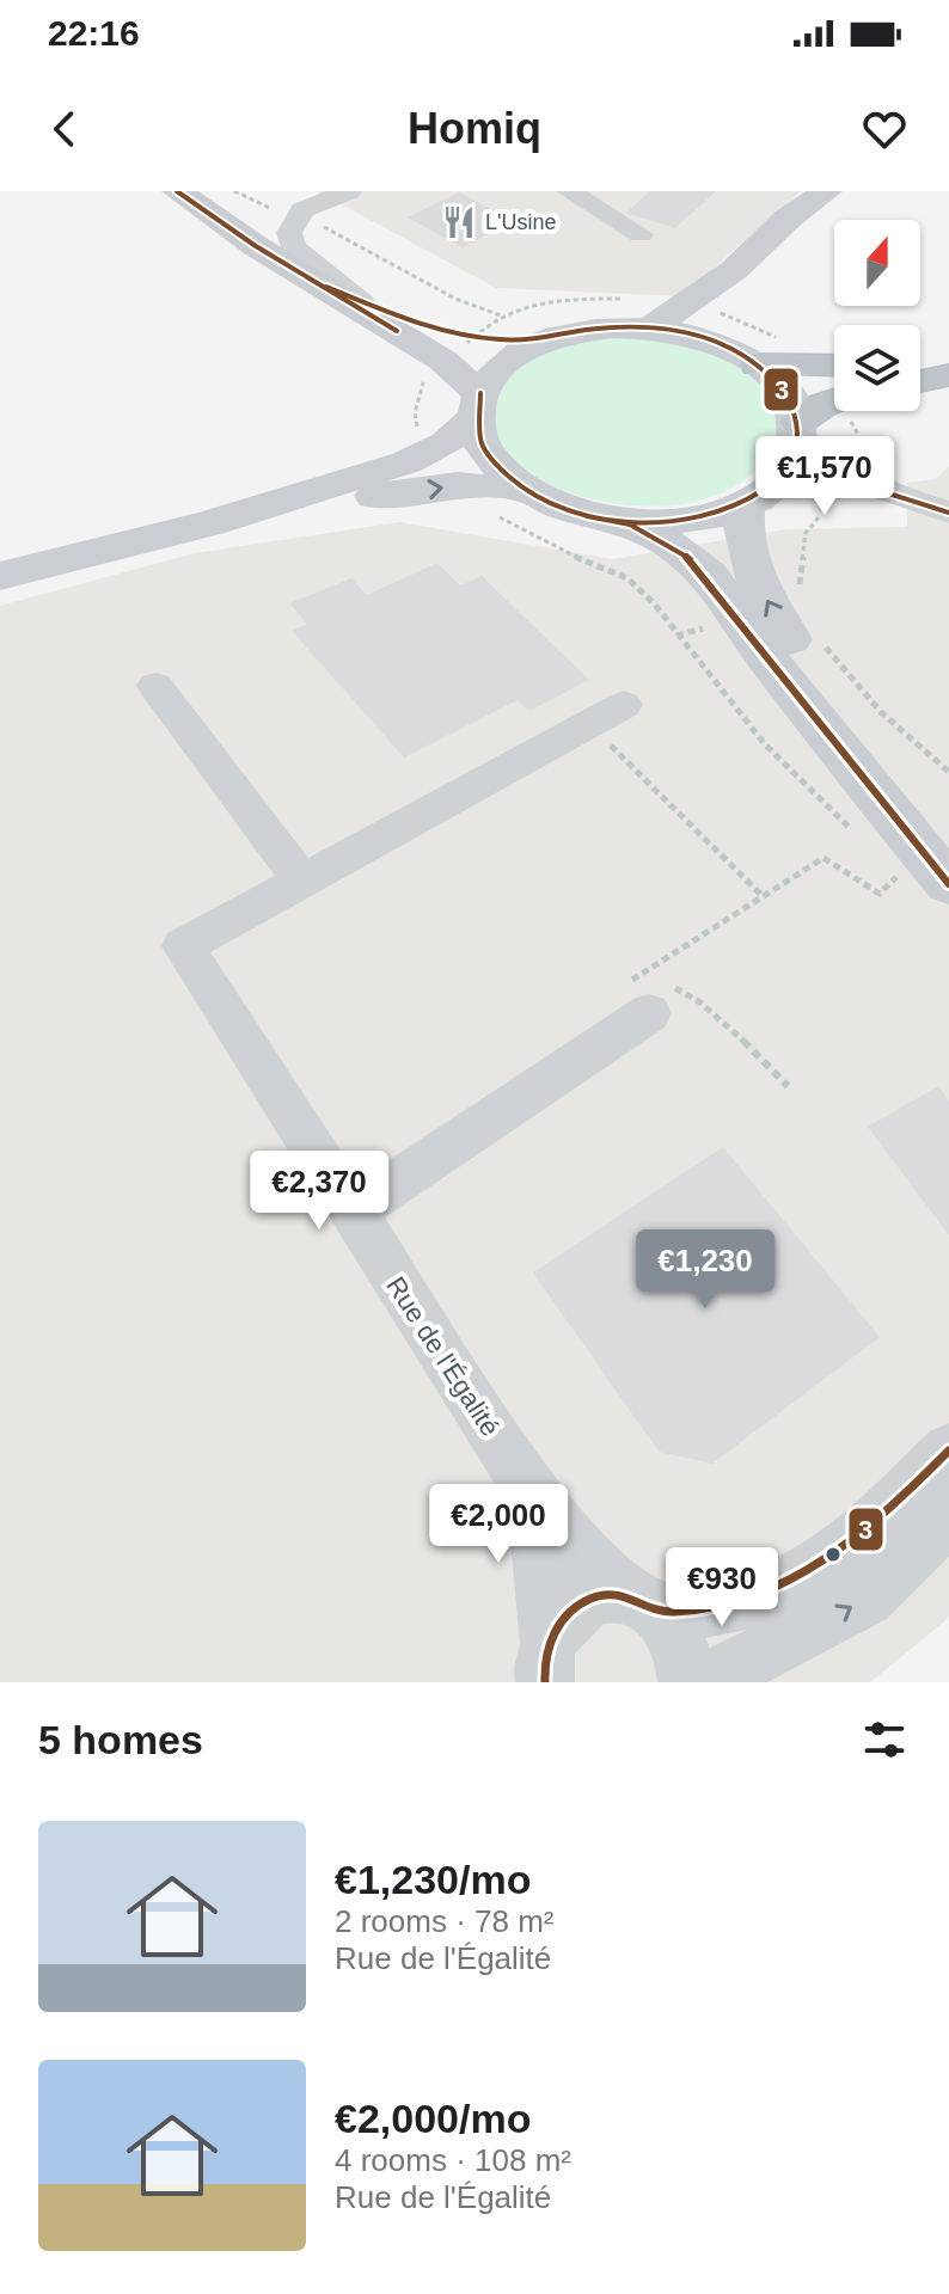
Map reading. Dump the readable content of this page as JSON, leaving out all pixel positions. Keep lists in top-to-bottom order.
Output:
{
  "streets": {
    "street": ["Rue de l'Égalité"]
  },
  "places": {
    "restaurant": ["L'Usine"]
  },
  "lines": ["transit line 3"],
  "north": "top",
  "page": {
    "status": "22:16",
    "header": "Homiq",
    "price": [
      "€1,570",
      "€2,370",
      "€1,230",
      "€2,000",
      "€930"
    ],
    "heading": "5 homes",
    "list": [
      {
        "name": "€1,230/mo",
        "note": "2 rooms · 78 m² · Rue de l'Égalité"
      },
      {
        "name": "€2,000/mo",
        "note": "4 rooms · 108 m² · Rue de l'Égalité"
      }
    ]
  }
}
